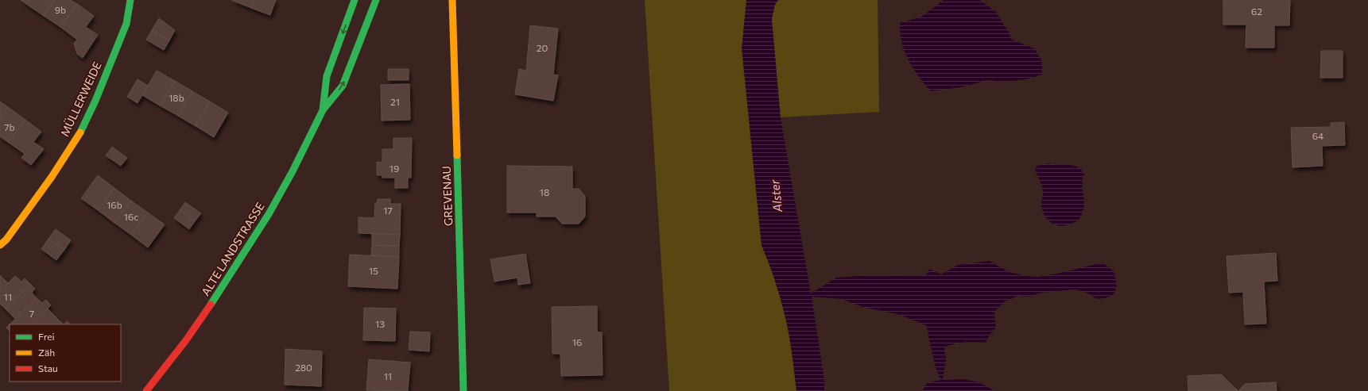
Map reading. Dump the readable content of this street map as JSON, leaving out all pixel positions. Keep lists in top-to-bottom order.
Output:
{
  "streets": {
    "street": ["MÜLLERWEIDE", "GREVENAU", "ALTE LANDSTRASSE"]
  },
  "water": ["Alster"],
  "house_numbers": [
    "9b",
    "62",
    "20",
    "18b",
    "21",
    "7b",
    "64",
    "19",
    "18",
    "16b",
    "17",
    "16c",
    "15",
    "11",
    "7",
    "13",
    "16",
    "280",
    "11"
  ],
  "legend": ["Frei", "Zäh", "Stau"]
}
